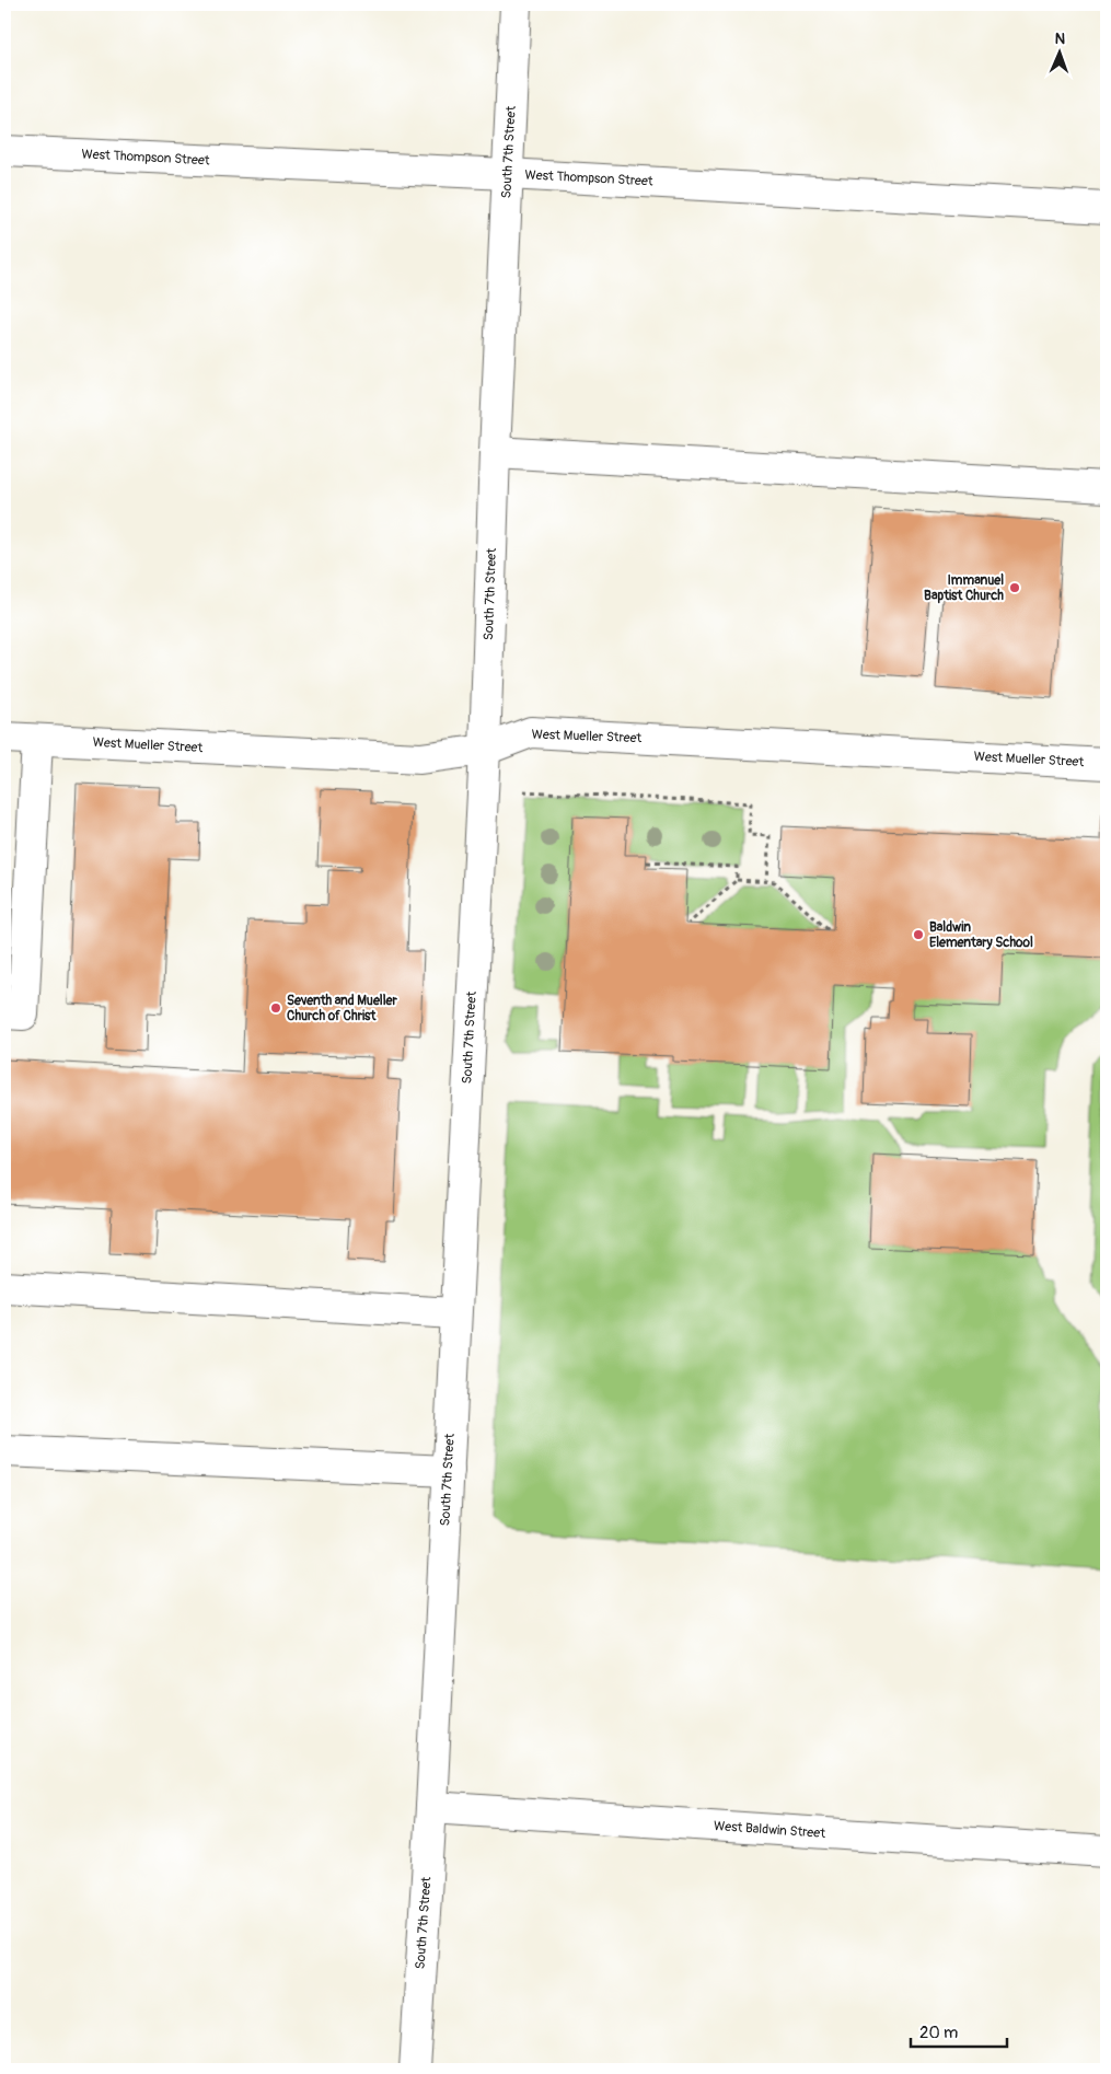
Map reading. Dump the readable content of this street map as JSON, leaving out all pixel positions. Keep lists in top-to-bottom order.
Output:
{
  "streets": {
    "street": [
      "South 7th Street",
      "West Thompson Street",
      "West Mueller Street",
      "West Baldwin Street"
    ]
  },
  "crossings": [
    ["South 7th Street", "West Thompson Street"],
    ["South 7th Street", "West Mueller Street"],
    ["South 7th Street", "West Baldwin Street"]
  ],
  "places": ["Immanuel Baptist Church", "Baldwin Elementary School", "Seventh and Mueller Church of Christ"],
  "scale_bar": "20 m",
  "north": "top"
}
